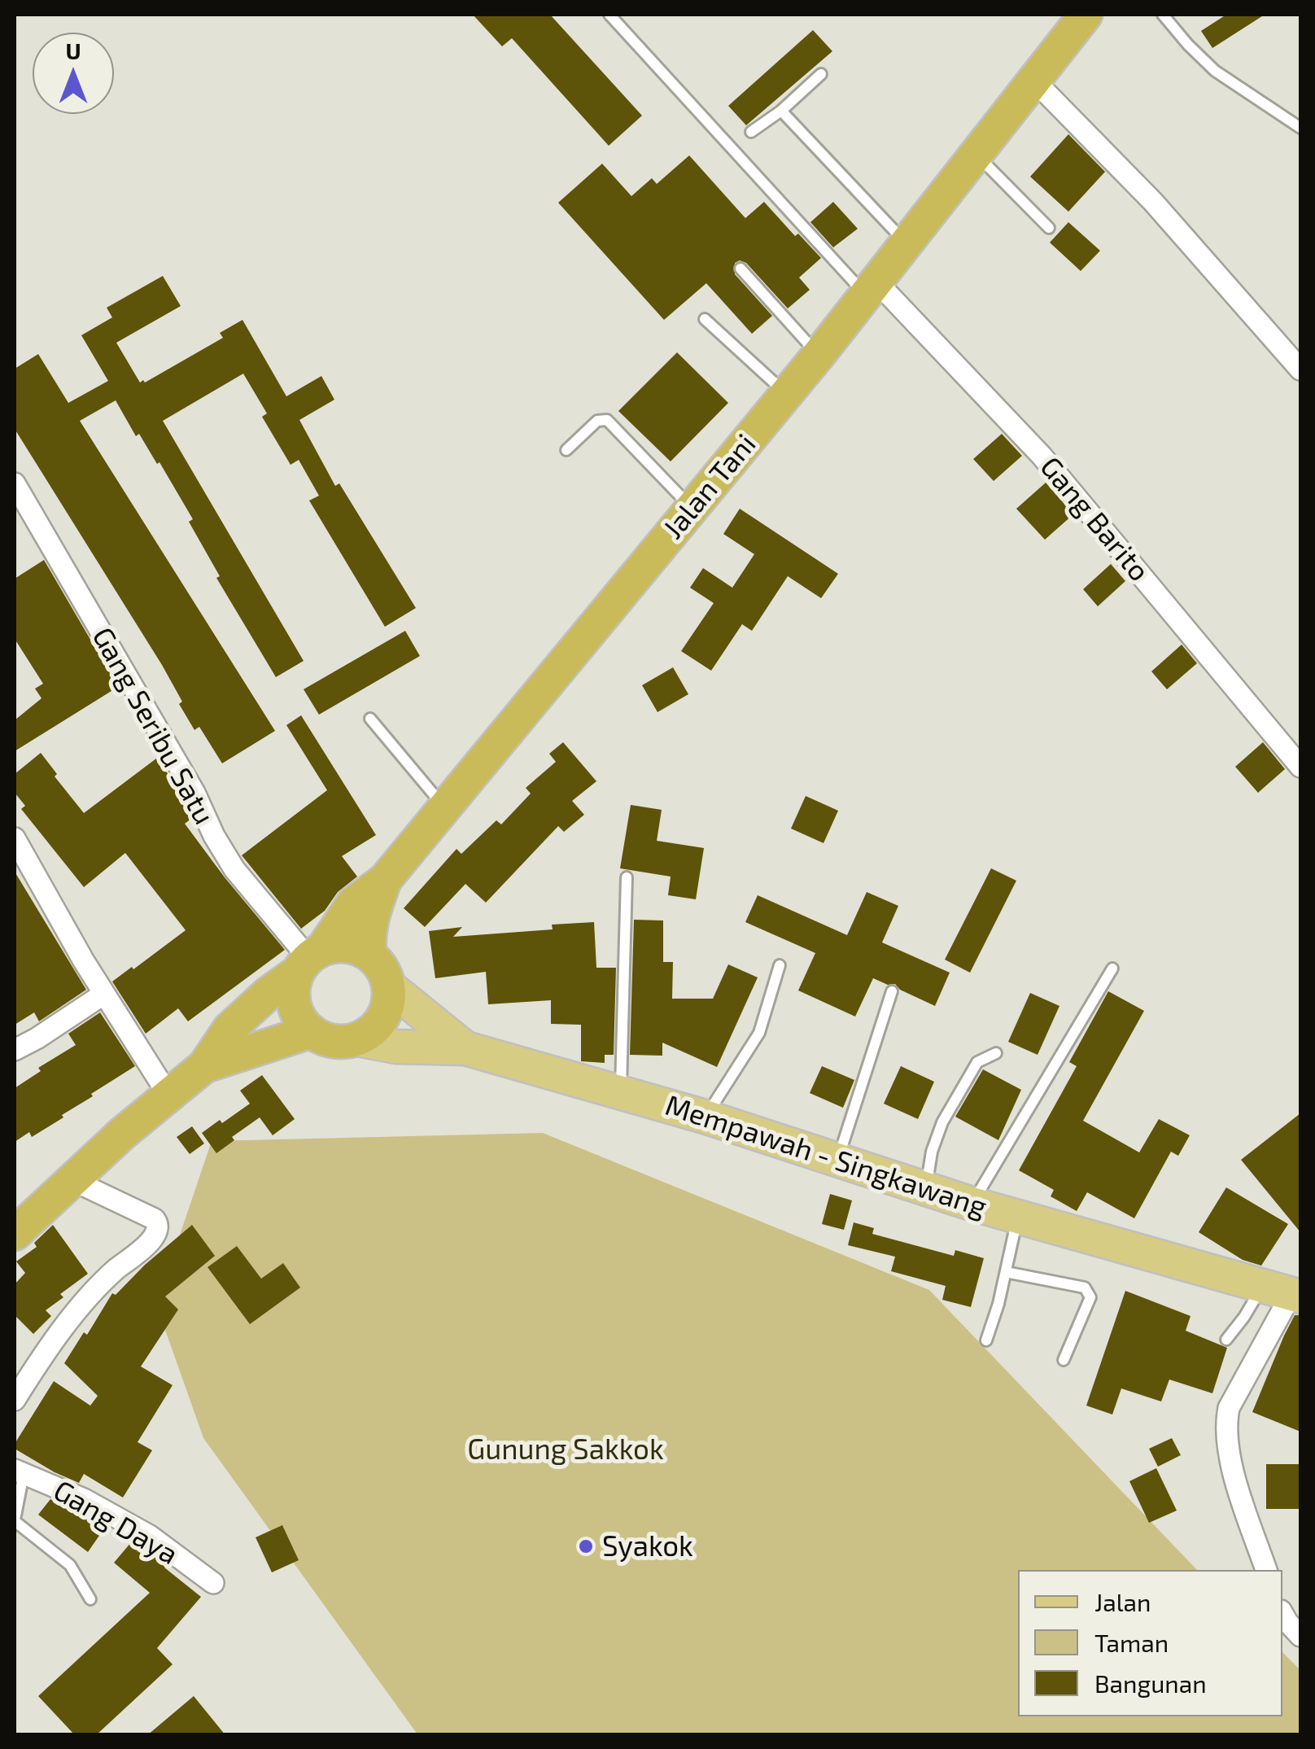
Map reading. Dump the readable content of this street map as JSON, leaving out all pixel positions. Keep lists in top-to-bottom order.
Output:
{
  "streets": {
    "highway": ["Jalan Tani"],
    "main road": ["Mempawah - Singkawang"],
    "street": ["Gang Barito", "Gang Seribu Satu", "Gang Daya"]
  },
  "crossings": [
    ["Jalan Tani", "Gang Barito"],
    ["Jalan Tani", "Gang Seribu Satu"],
    ["Jalan Tani", "Mempawah - Singkawang"],
    ["Gang Seribu Satu", "Mempawah - Singkawang"]
  ],
  "parks": ["Gunung Sakkok"],
  "places": ["Syakok"],
  "legend": ["Jalan", "Taman", "Bangunan"],
  "north": "top"
}
